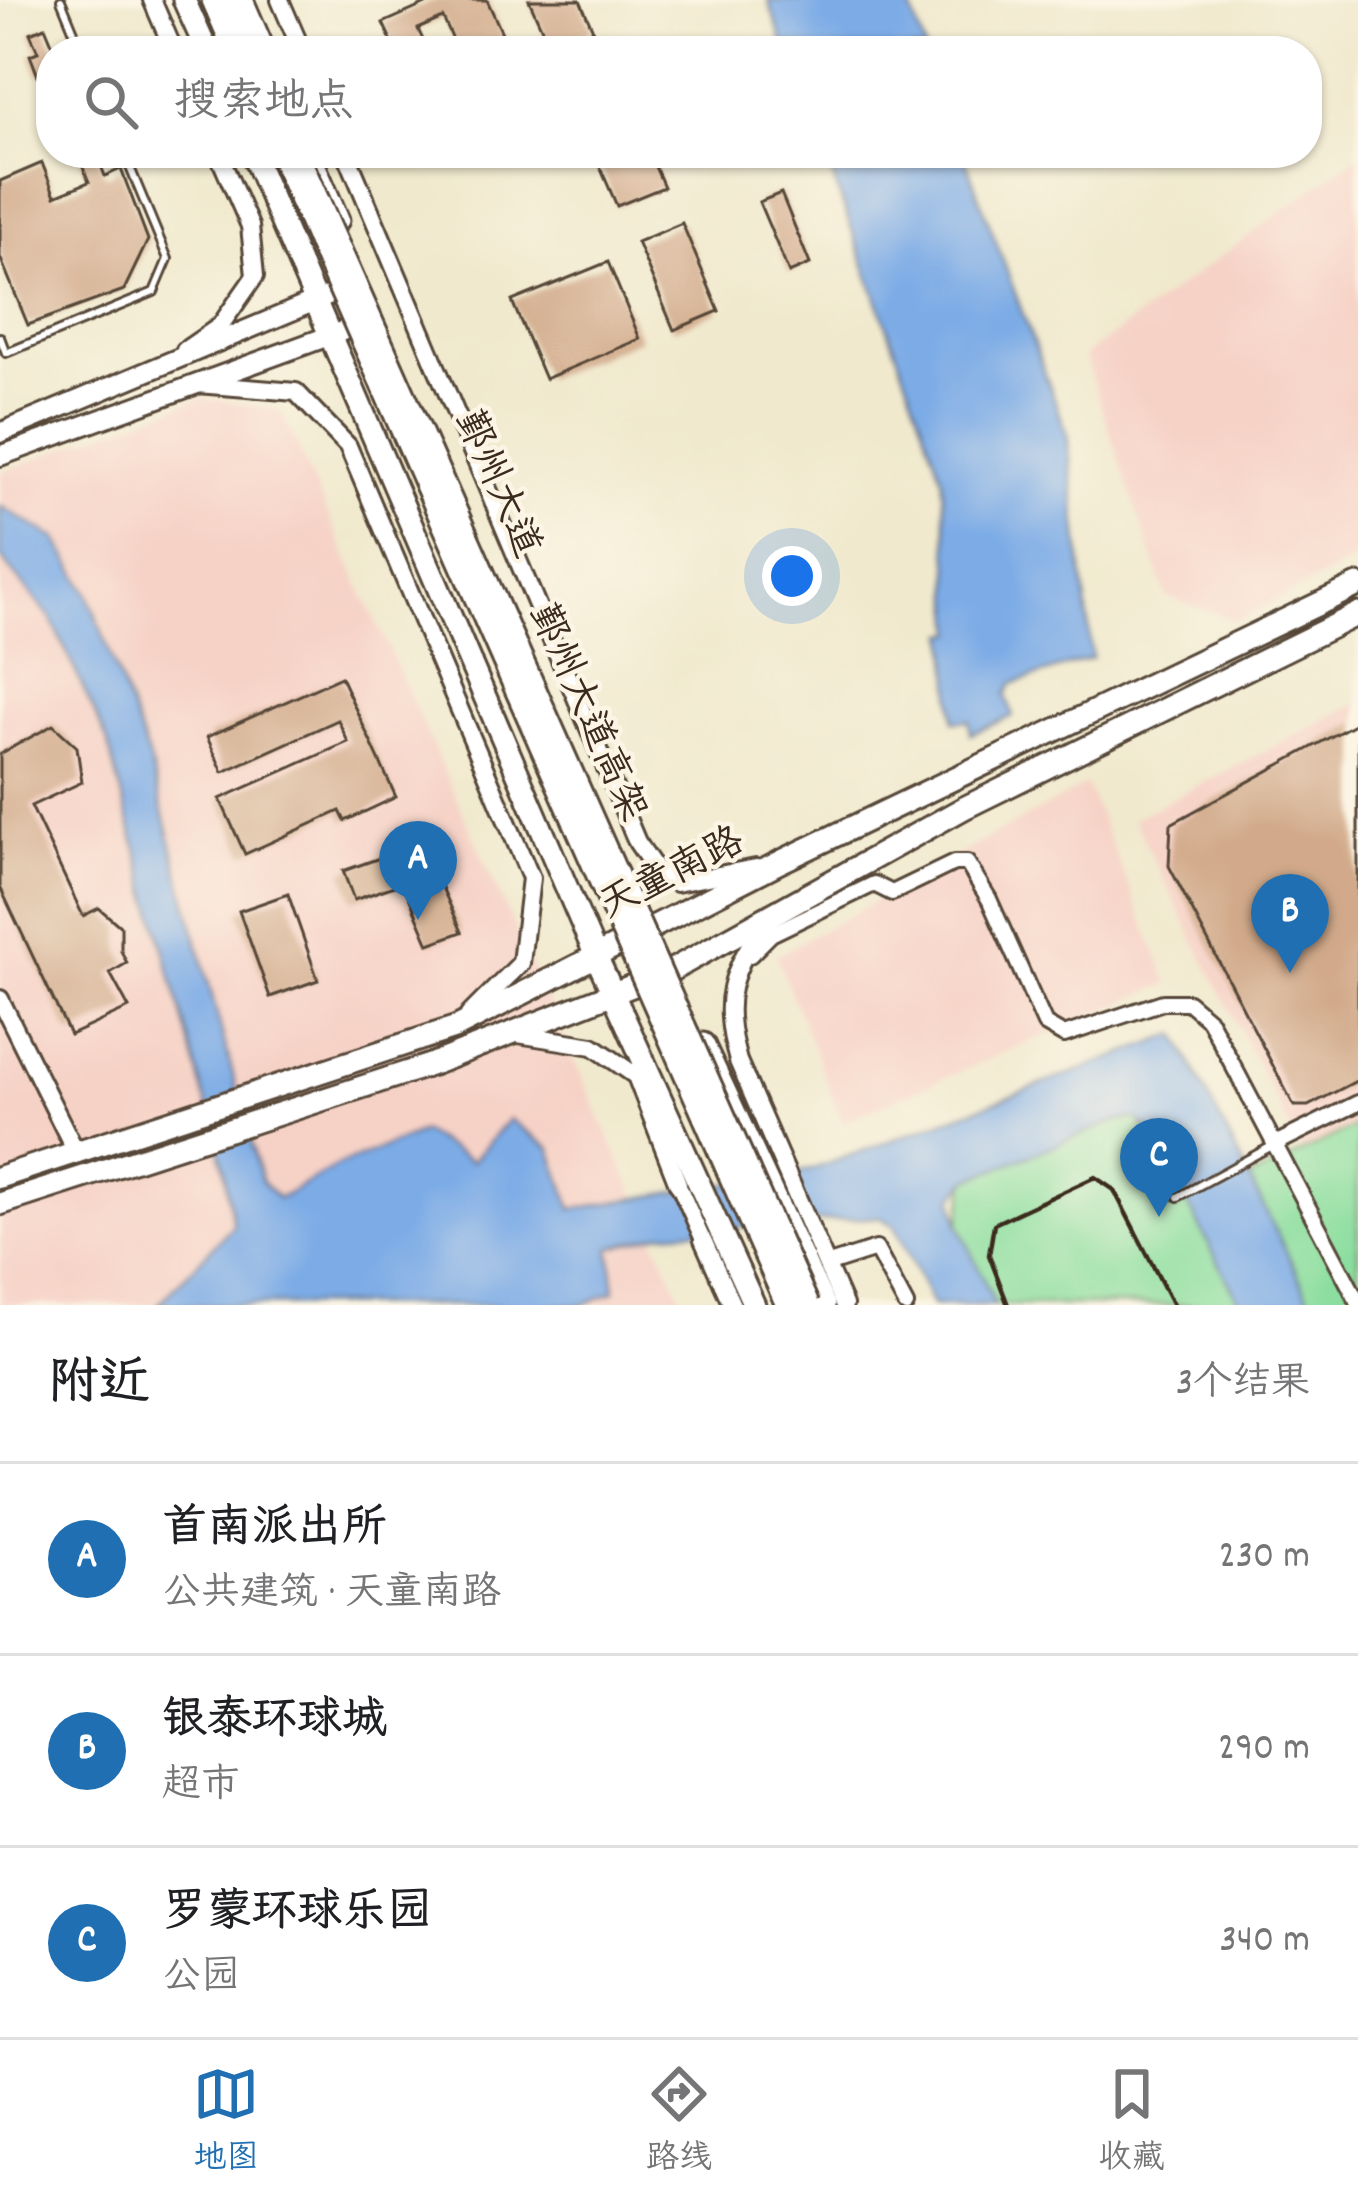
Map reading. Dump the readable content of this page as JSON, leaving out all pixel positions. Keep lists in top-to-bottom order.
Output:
{
  "streets": {
    "main road": ["鄞州大道", "鄞州大道高架", "天童南路"]
  },
  "crossings": [
    ["鄞州大道", "天童南路"]
  ],
  "page": {
    "search": "搜索地点",
    "pins": ["A", "B", "C"],
    "heading": ["附近", "3个结果"],
    "list": [
      {
        "mark": "A",
        "name": "首南派出所",
        "note": "公共建筑 · 天童南路",
        "value": "230 m"
      },
      {
        "mark": "B",
        "name": "银泰环球城",
        "note": "超市",
        "value": "290 m"
      },
      {
        "mark": "C",
        "name": "罗蒙环球乐园",
        "note": "公园",
        "value": "340 m"
      }
    ],
    "nav": ["地图", "路线", "收藏"]
  }
}
